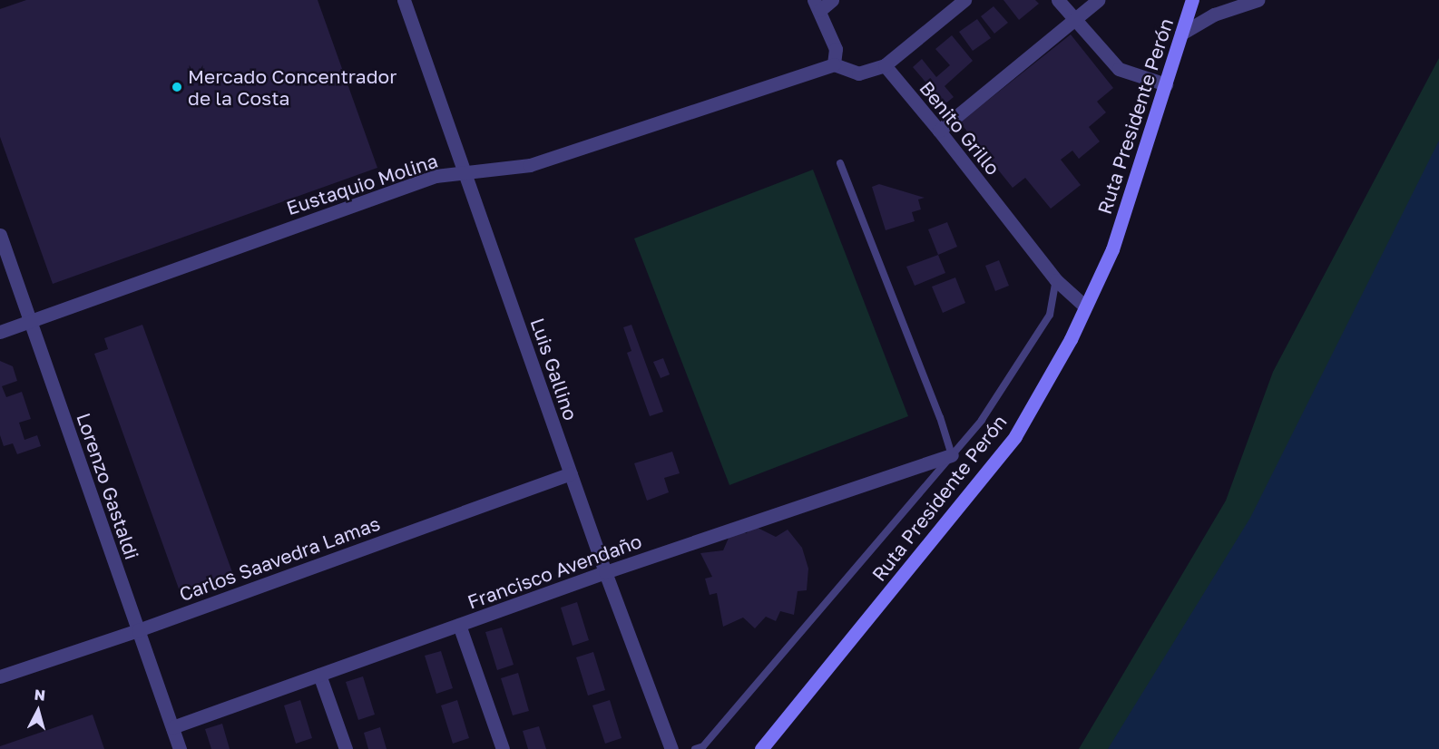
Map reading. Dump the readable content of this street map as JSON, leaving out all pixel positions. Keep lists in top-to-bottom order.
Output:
{
  "streets": {
    "main road": ["Ruta Presidente Perón"],
    "street": [
      "Benito Grillo",
      "Eustaquio Molina",
      "Luis Gallino",
      "Lorenzo Gastaldi",
      "Carlos Saavedra Lamas",
      "Francisco Avendaño"
    ]
  },
  "crossings": [
    ["Ruta Presidente Perón", "Benito Grillo"],
    ["Eustaquio Molina", "Luis Gallino"],
    ["Eustaquio Molina", "Lorenzo Gastaldi"],
    ["Luis Gallino", "Carlos Saavedra Lamas"],
    ["Luis Gallino", "Francisco Avendaño"],
    ["Lorenzo Gastaldi", "Carlos Saavedra Lamas"],
    ["Lorenzo Gastaldi", "Francisco Avendaño"]
  ],
  "places": ["Mercado Concentrador de la Costa"],
  "north": "top"
}
